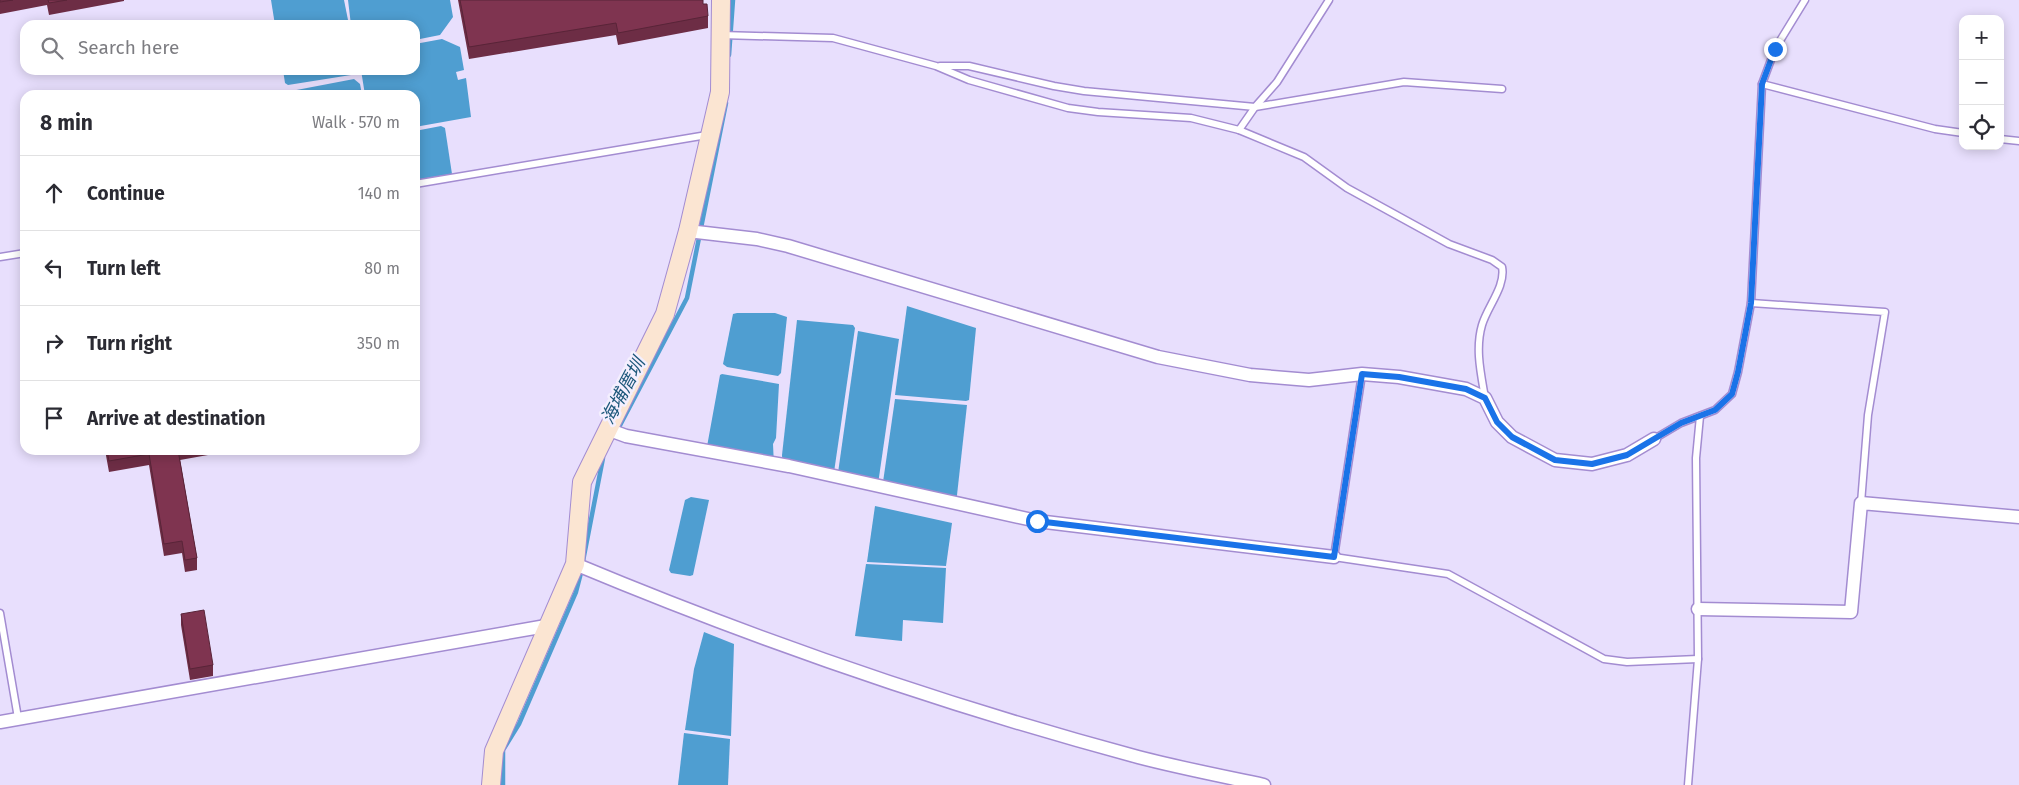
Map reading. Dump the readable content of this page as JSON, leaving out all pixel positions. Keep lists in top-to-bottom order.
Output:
{
  "water": ["海埔厝圳"],
  "page": {
    "map_buttons": ["+", "−"],
    "search": "Search here",
    "heading": ["8 min", "Walk · 570 m"],
    "list": [
      ["Continue", "140 m"],
      ["Turn left", "80 m"],
      ["Turn right", "350 m"],
      "Arrive at destination"
    ]
  }
}
